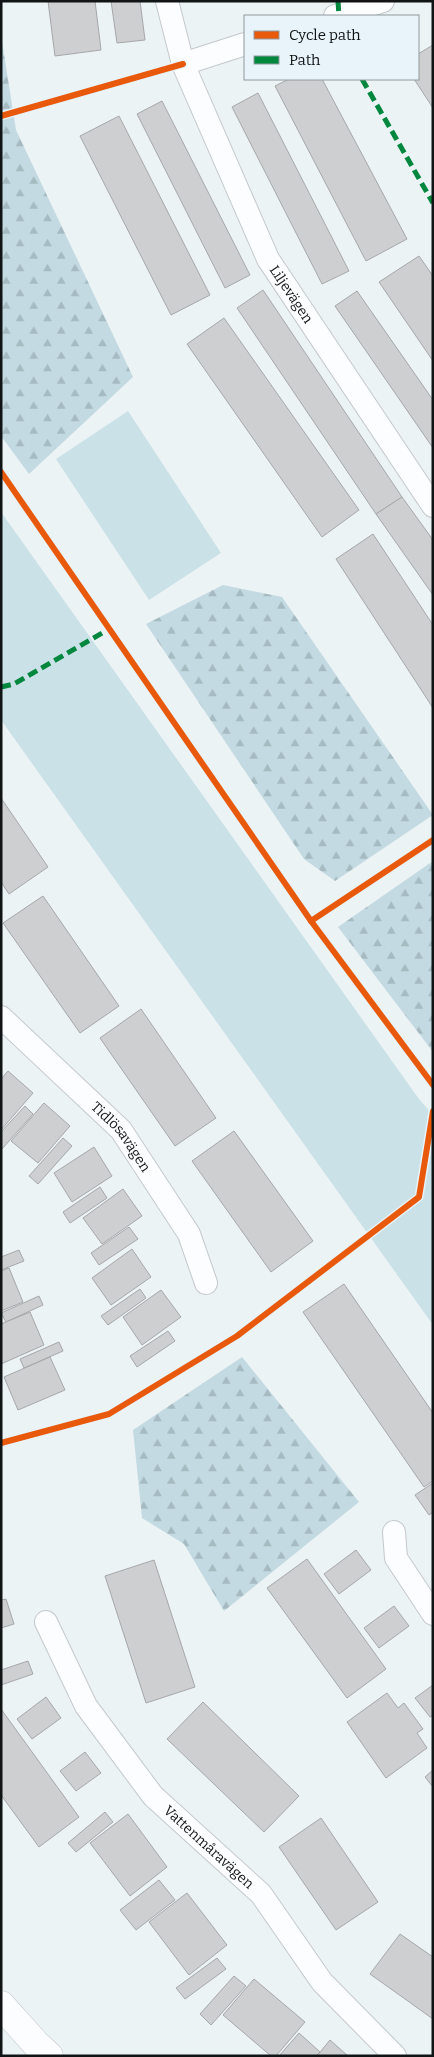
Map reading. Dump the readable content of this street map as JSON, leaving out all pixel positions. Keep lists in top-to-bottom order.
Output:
{
  "streets": {
    "street": ["Liljevägen", "Tidlösavägen", "Vattenmåravägen"]
  },
  "legend": ["Cycle path", "Path"]
}
